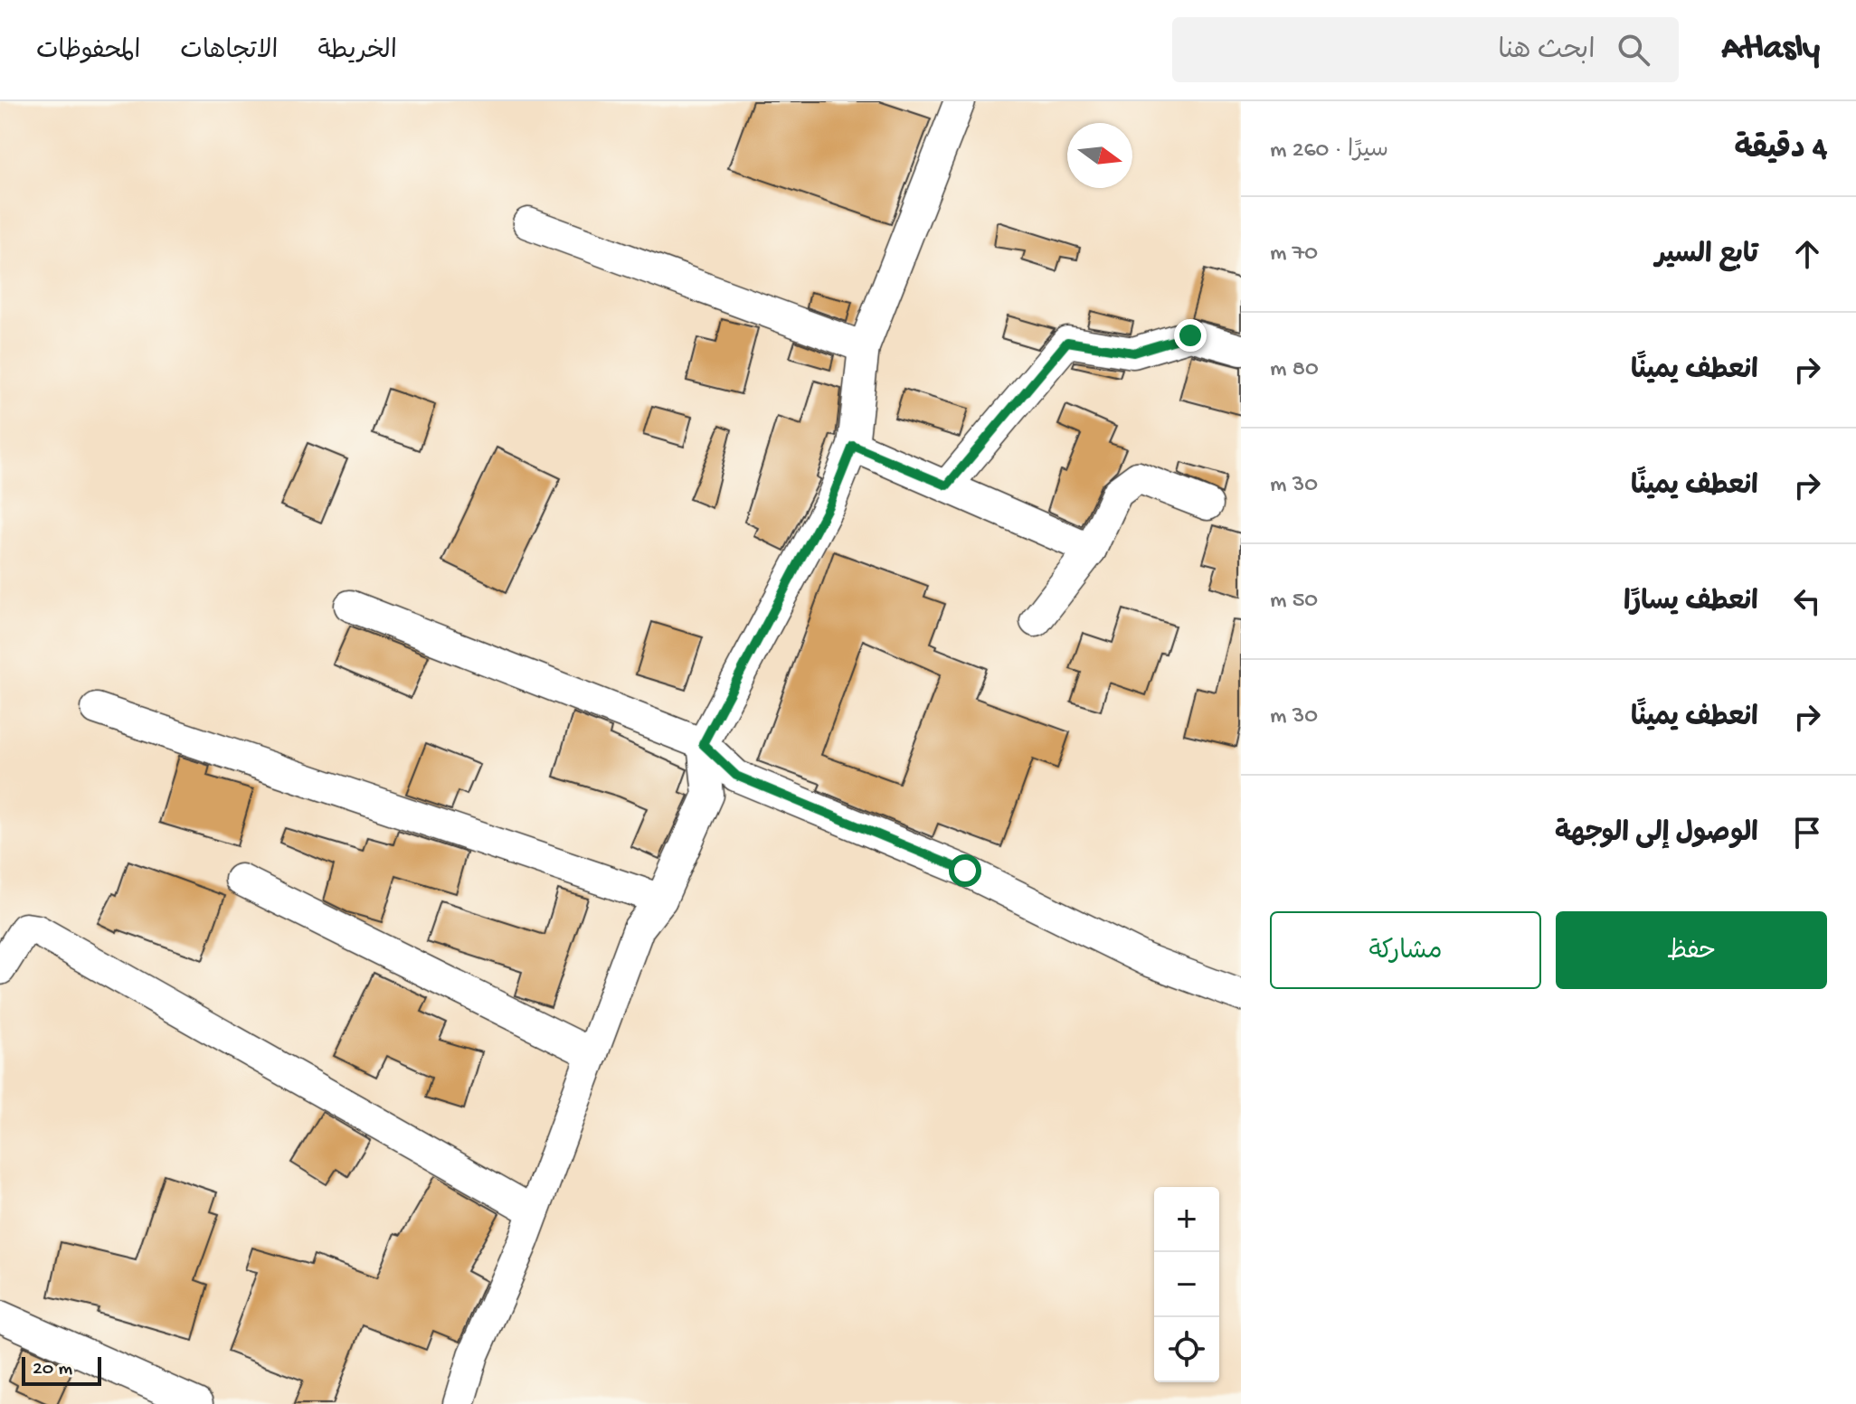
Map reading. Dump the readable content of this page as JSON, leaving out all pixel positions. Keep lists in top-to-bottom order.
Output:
{
  "scale_bar": "20 m",
  "north": "right",
  "page": {
    "header": "Atlasly",
    "search": "ابحث هنا",
    "nav": ["الخريطة", "الاتجاهات", "المحفوظات"],
    "heading": ["4 دقيقة", "سيرًا · 260 m"],
    "list": [
      ["تابع السير", "70 m"],
      ["انعطف يمينًا", "80 m"],
      ["انعطف يمينًا", "30 m"],
      ["انعطف يسارًا", "50 m"],
      ["انعطف يمينًا", "30 m"],
      "الوصول إلى الوجهة"
    ],
    "buttons": ["حفظ", "مشاركة"],
    "map_buttons": ["+", "−"],
    "scale": "20 m"
  }
}
